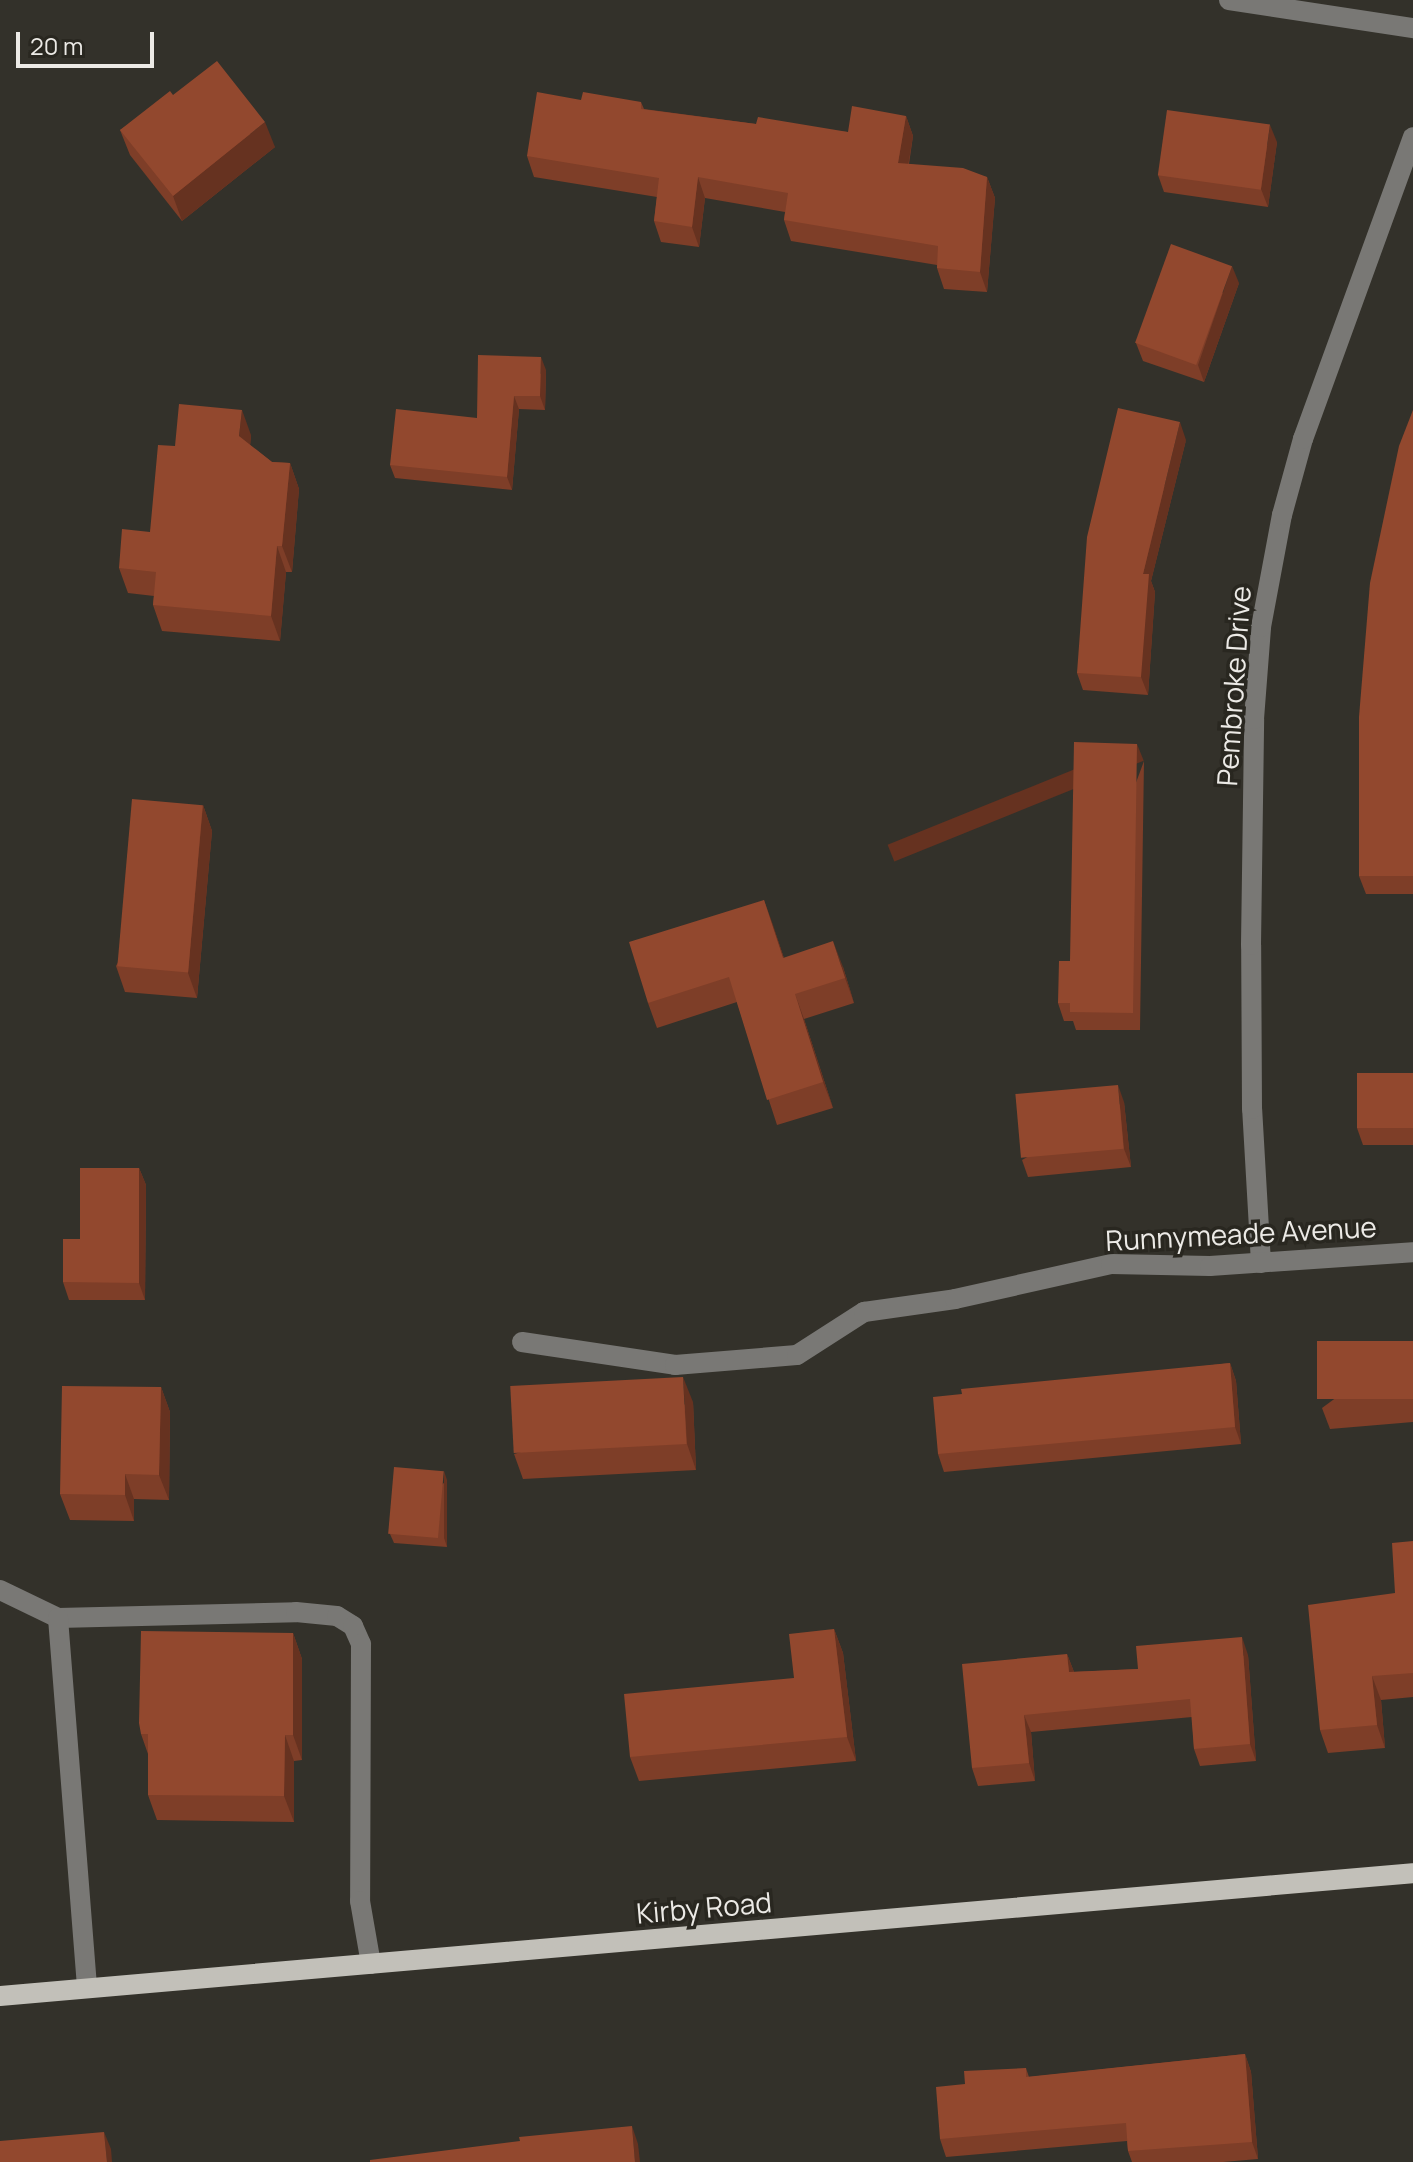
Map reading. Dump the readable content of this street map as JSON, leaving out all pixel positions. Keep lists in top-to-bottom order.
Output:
{
  "streets": {
    "main road": ["Kirby Road"],
    "street": ["Pembroke Drive", "Runnymeade Avenue"]
  },
  "crossings": [
    ["Pembroke Drive", "Runnymeade Avenue"]
  ],
  "scale_bar": "20 m"
}
